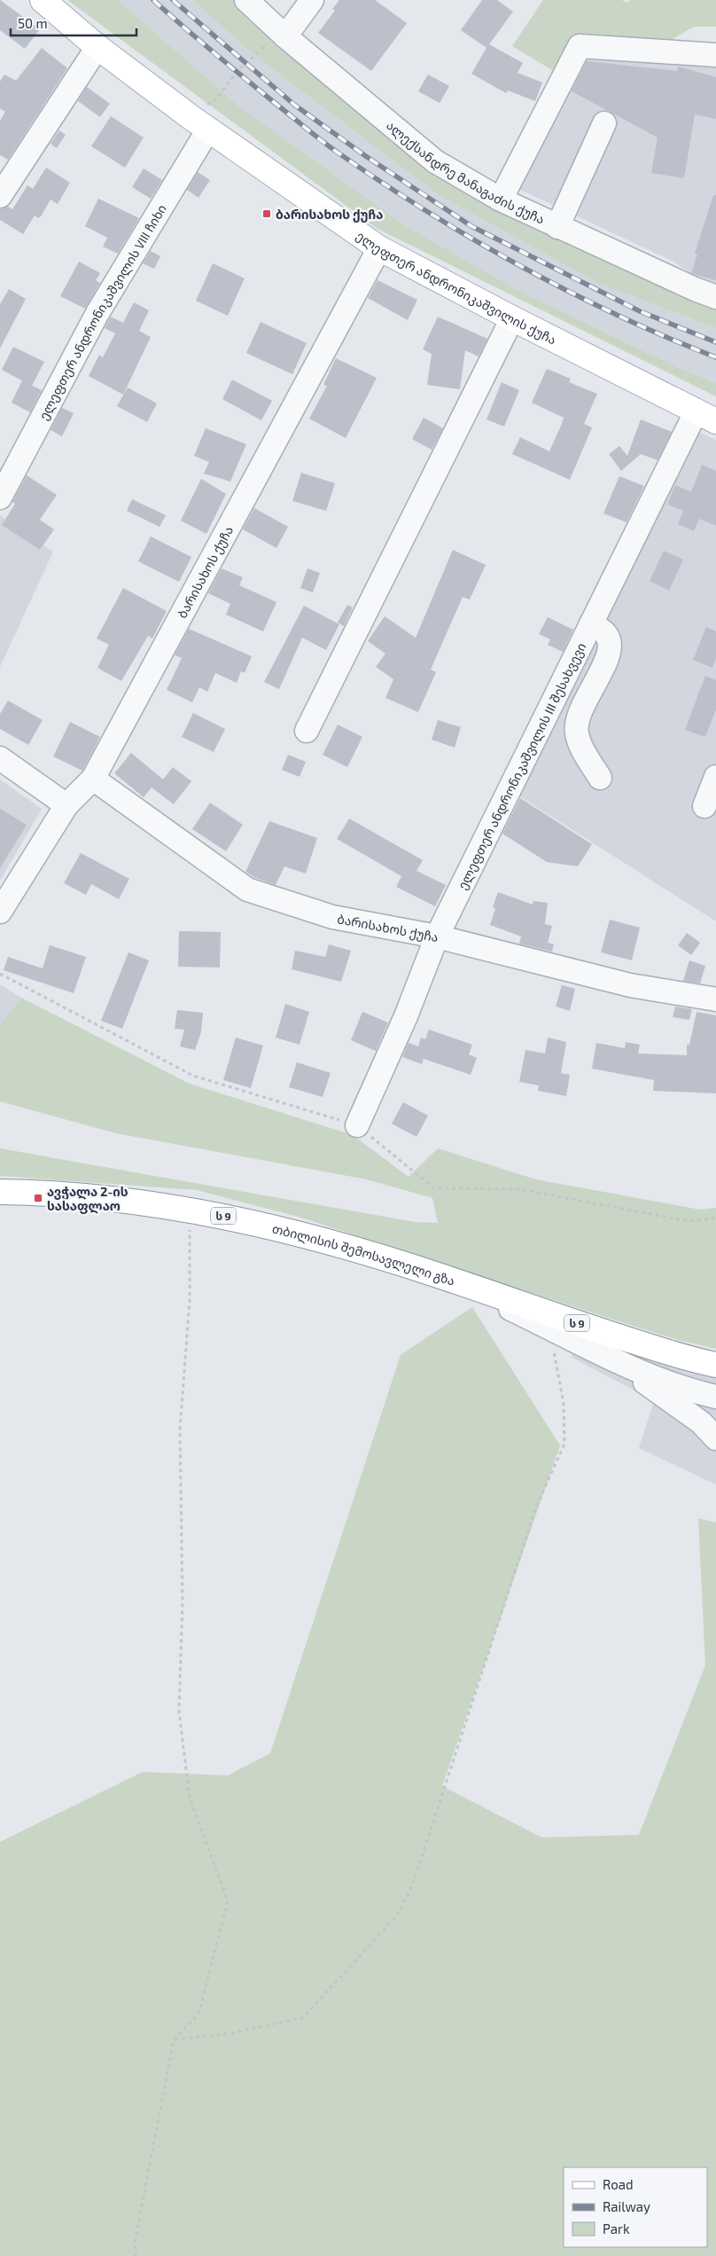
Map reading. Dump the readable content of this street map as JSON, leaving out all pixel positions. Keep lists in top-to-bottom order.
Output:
{
  "streets": {
    "main road": ["ელეფთერ ანდრონიკაშვილის ქუჩა", "ს 9", "თბილისის შემოსავლელი გზა"],
    "street": [
      "ალექსანდრე მანაგაძის ქუჩა",
      "ელეფთერ ანდრონიკაშვილის VIII ჩიხი",
      "ბარისახოს ქუჩა",
      "ელეფთერ ანდრონიკაშვილის III შესახვევი"
    ]
  },
  "crossings": [
    ["ელეფთერ ანდრონიკაშვილის ქუჩა", "ელეფთერ ანდრონიკაშვილის VIII ჩიხი"],
    ["ელეფთერ ანდრონიკაშვილის ქუჩა", "ბარისახოს ქუჩა"],
    ["ელეფთერ ანდრონიკაშვილის ქუჩა", "ელეფთერ ანდრონიკაშვილის III შესახვევი"],
    ["ბარისახოს ქუჩა", "ელეფთერ ანდრონიკაშვილის III შესახვევი"]
  ],
  "places": {
    "transit": ["ბარისახოს ქუჩა", "ავჭალა 2-ის სასაფლაო"]
  },
  "legend": ["Road", "Railway", "Park"],
  "scale_bar": "50 m"
}
